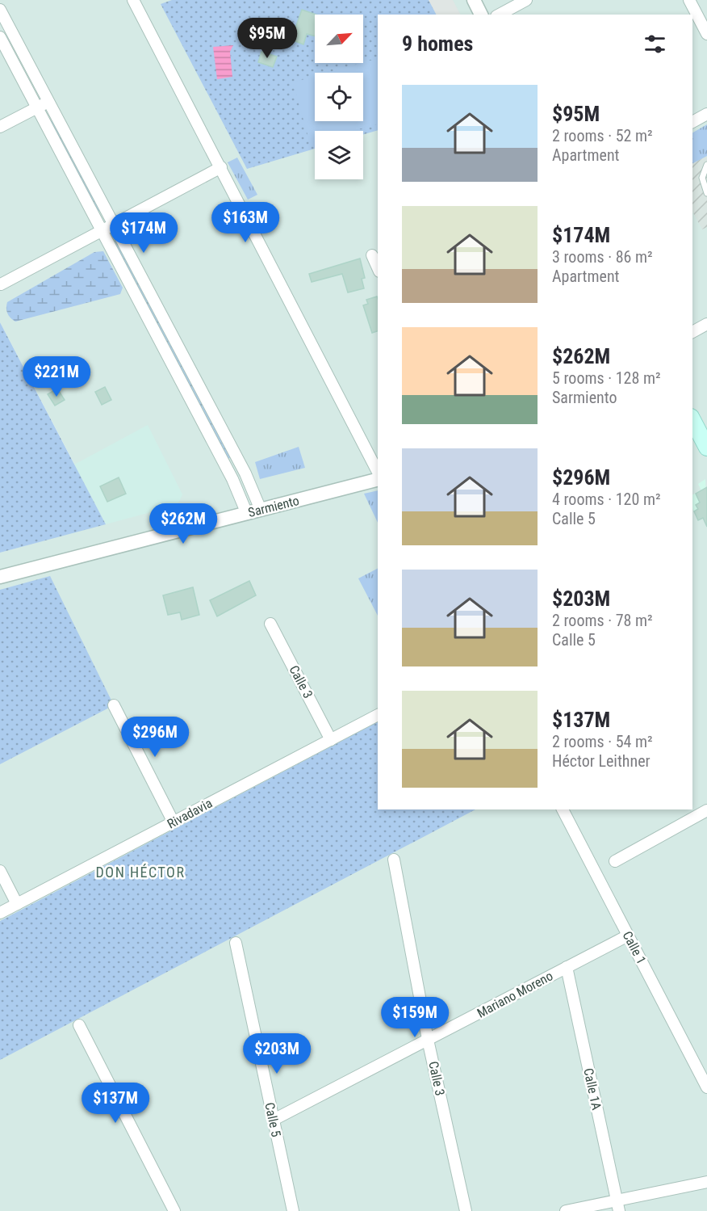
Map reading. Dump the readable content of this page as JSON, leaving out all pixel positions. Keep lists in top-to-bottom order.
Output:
{
  "streets": {
    "street": [
      "Sarmiento",
      "Calle 3",
      "Rivadavia",
      "Calle 1",
      "Mariano Moreno",
      "Calle 1A",
      "Calle 5"
    ]
  },
  "crossings": [
    ["Calle 3", "Rivadavia"],
    ["Calle 3", "Mariano Moreno"],
    ["Calle 1", "Mariano Moreno"],
    ["Mariano Moreno", "Calle 1A"],
    ["Mariano Moreno", "Calle 5"]
  ],
  "districts": ["DON HÉCTOR"],
  "north": "top right",
  "page": {
    "heading": "9 homes",
    "price": [
      "$95M",
      "$163M",
      "$174M",
      "$221M",
      "$262M",
      "$296M",
      "$159M",
      "$203M",
      "$137M"
    ],
    "list": [
      {
        "name": "$95M",
        "note": "2 rooms · 52 m² · Apartment"
      },
      {
        "name": "$174M",
        "note": "3 rooms · 86 m² · Apartment"
      },
      {
        "name": "$262M",
        "note": "5 rooms · 128 m² · Sarmiento"
      },
      {
        "name": "$296M",
        "note": "4 rooms · 120 m² · Calle 5"
      },
      {
        "name": "$203M",
        "note": "2 rooms · 78 m² · Calle 5"
      },
      {
        "name": "$137M",
        "note": "2 rooms · 54 m² · Héctor Leithner"
      }
    ]
  }
}
